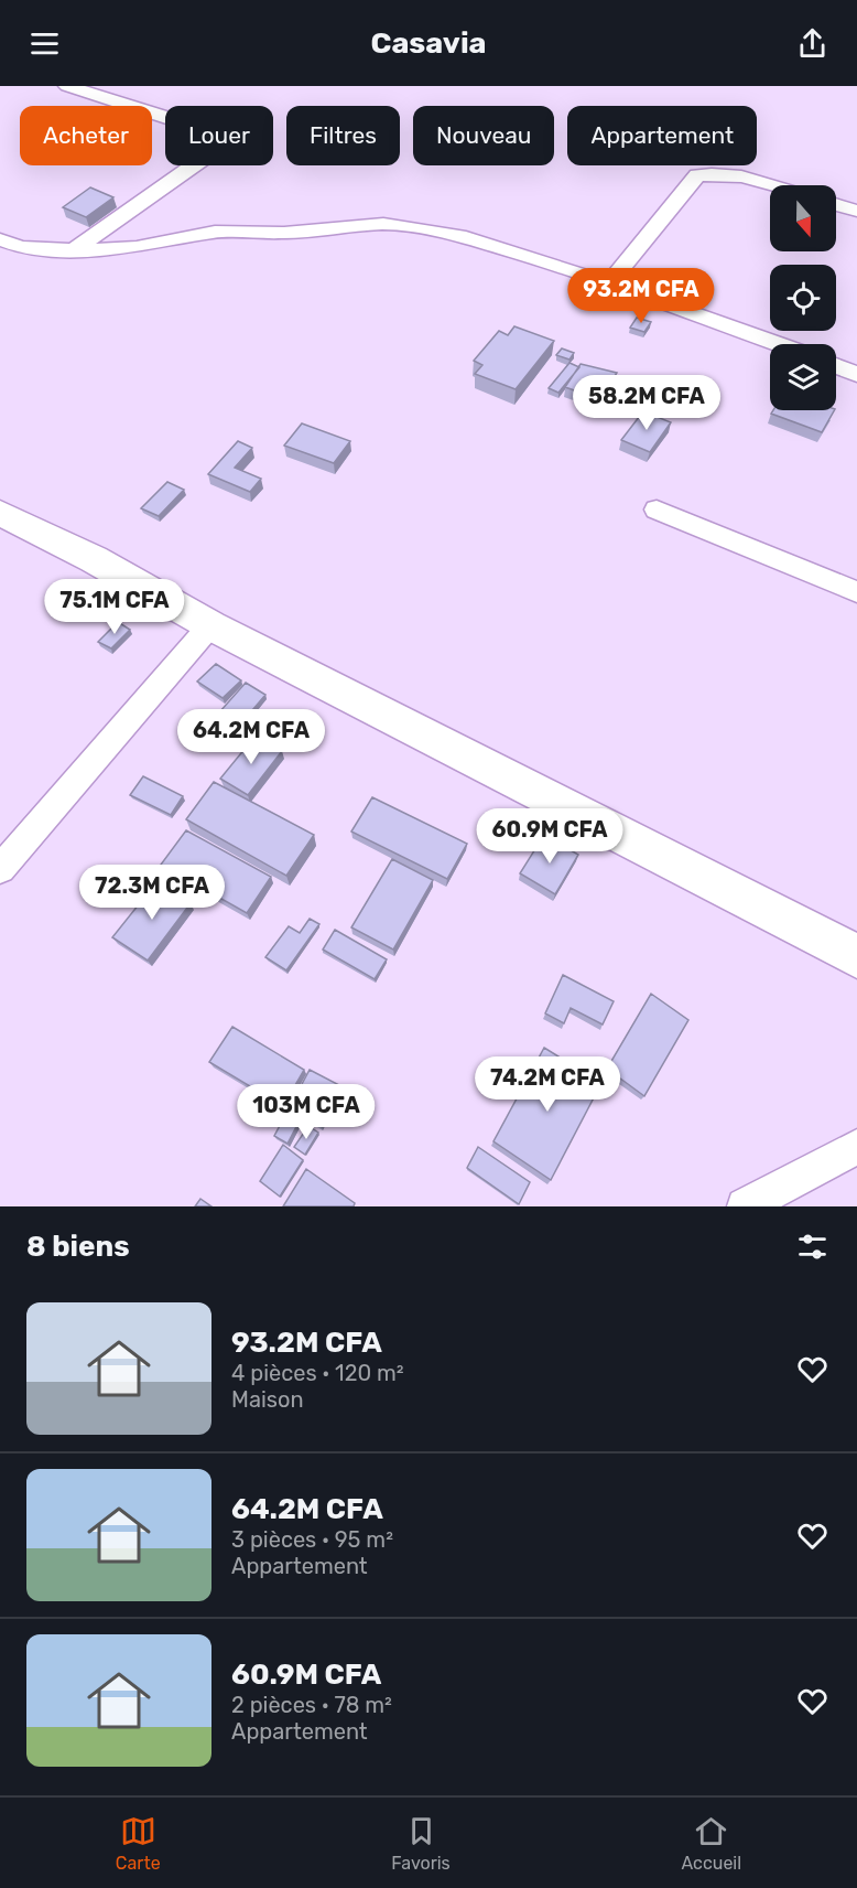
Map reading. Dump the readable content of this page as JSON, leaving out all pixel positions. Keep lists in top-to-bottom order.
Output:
{
  "north": "bottom",
  "page": {
    "header": "Casavia",
    "chip": [
      "Acheter",
      "Louer",
      "Filtres",
      "Nouveau",
      "Appartement"
    ],
    "price": [
      "93.2M CFA",
      "58.2M CFA",
      "75.1M CFA",
      "64.2M CFA",
      "60.9M CFA",
      "72.3M CFA",
      "74.2M CFA",
      "103M CFA"
    ],
    "heading": "8 biens",
    "list": [
      {
        "name": "93.2M CFA",
        "note": "4 pièces · 120 m² · Maison"
      },
      {
        "name": "64.2M CFA",
        "note": "3 pièces · 95 m² · Appartement"
      },
      {
        "name": "60.9M CFA",
        "note": "2 pièces · 78 m² · Appartement"
      }
    ],
    "tabs": ["Carte", "Favoris", "Accueil"]
  }
}
